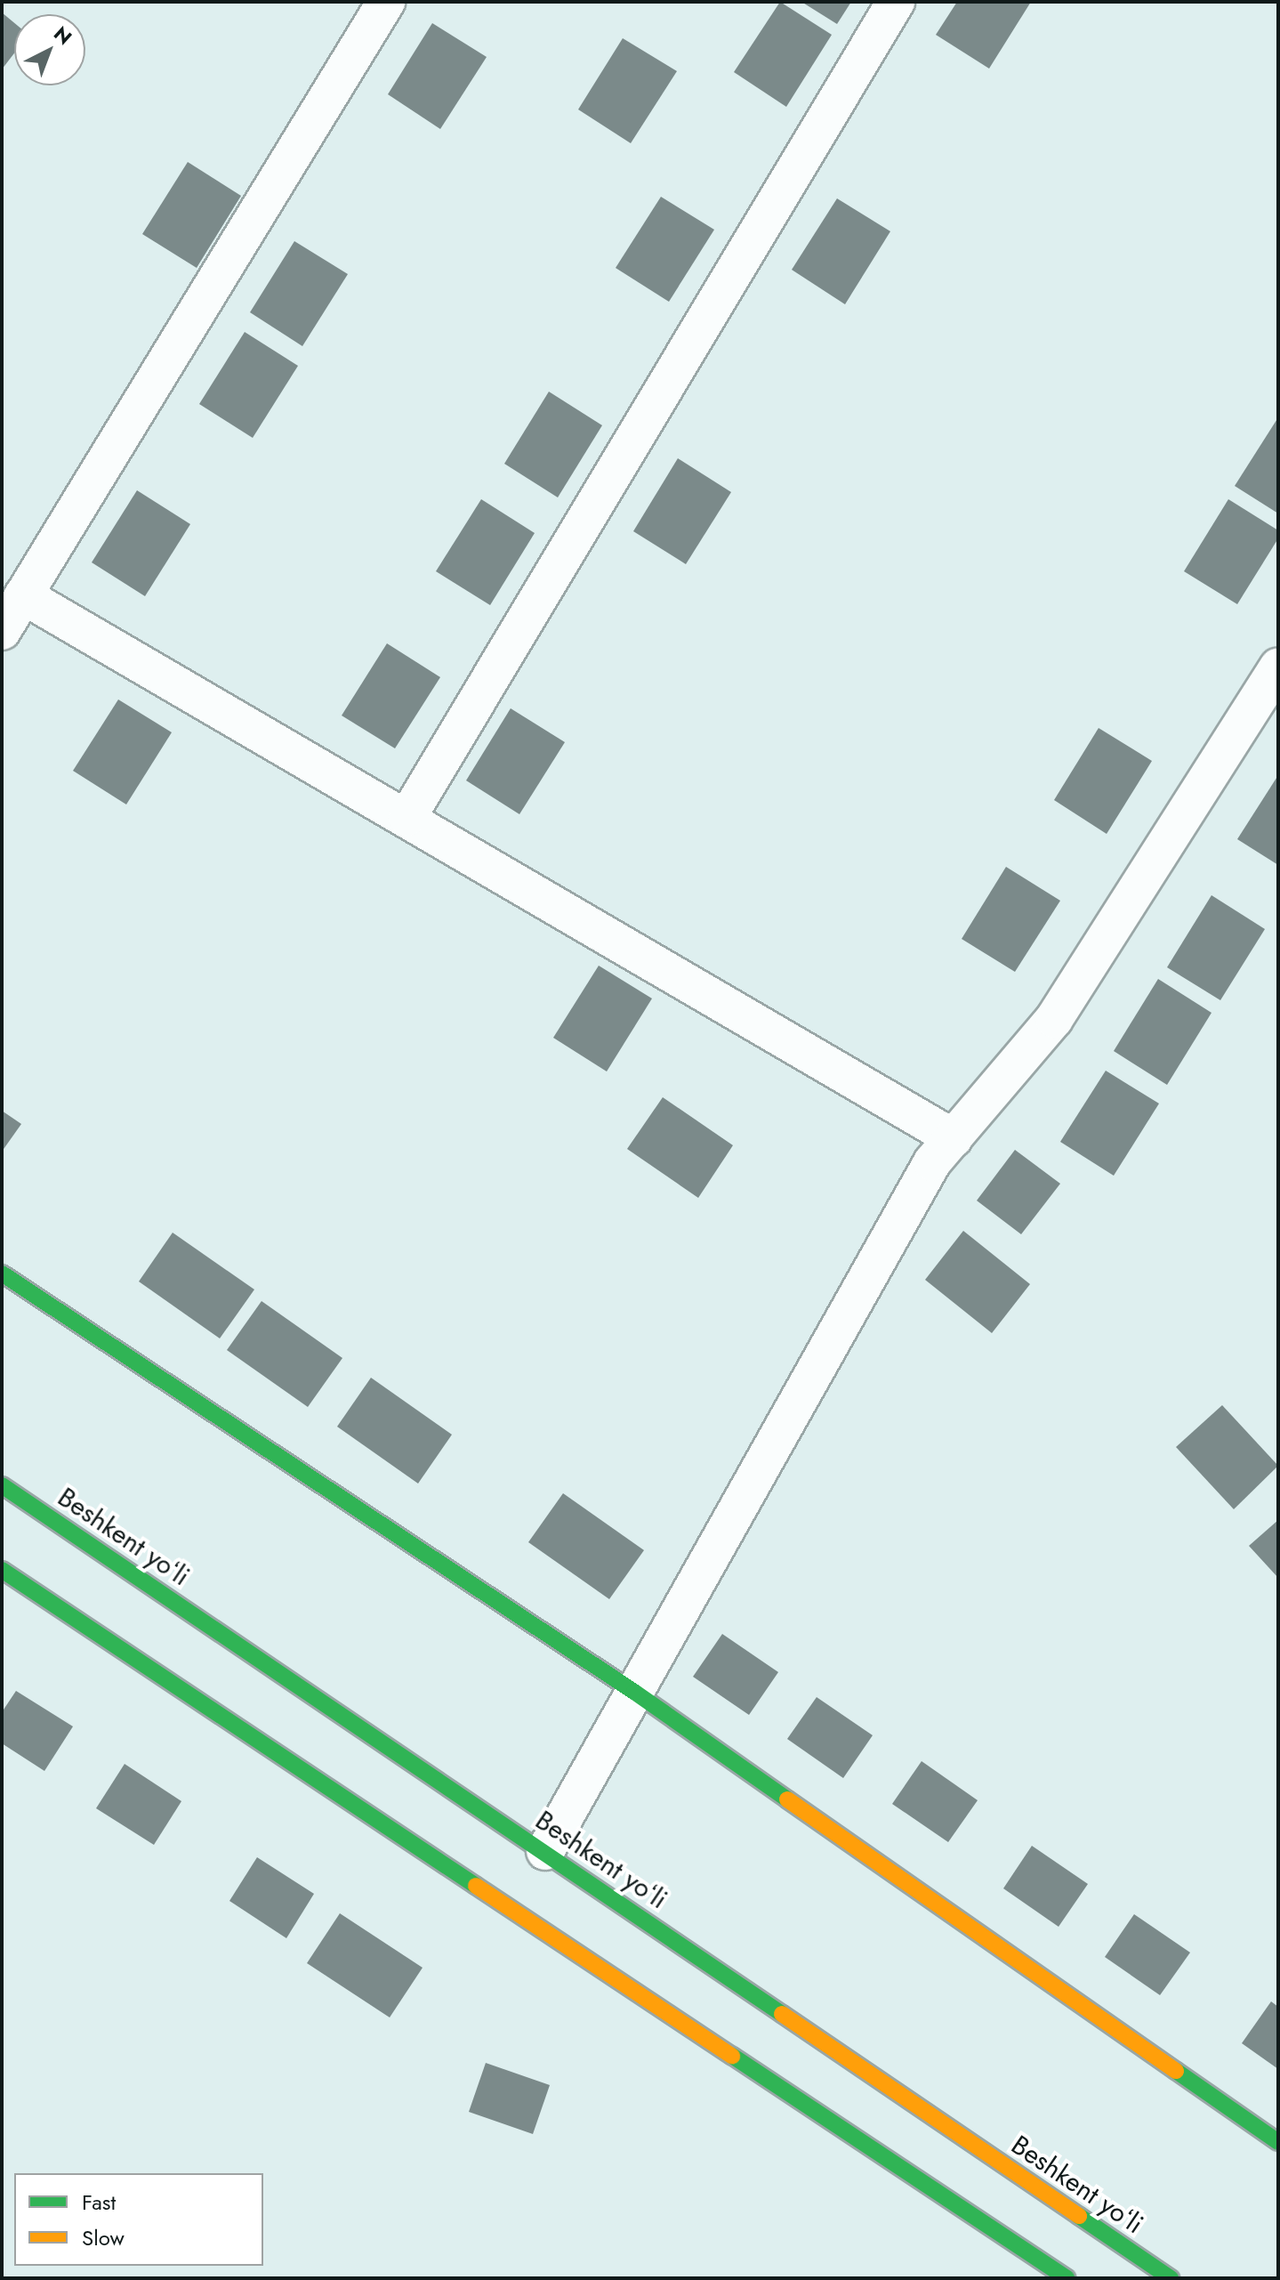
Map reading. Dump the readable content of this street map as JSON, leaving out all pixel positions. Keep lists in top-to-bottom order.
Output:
{
  "streets": {
    "main road": ["Beshkent yoʻli"]
  },
  "legend": ["Fast", "Slow"],
  "north": "top right"
}
